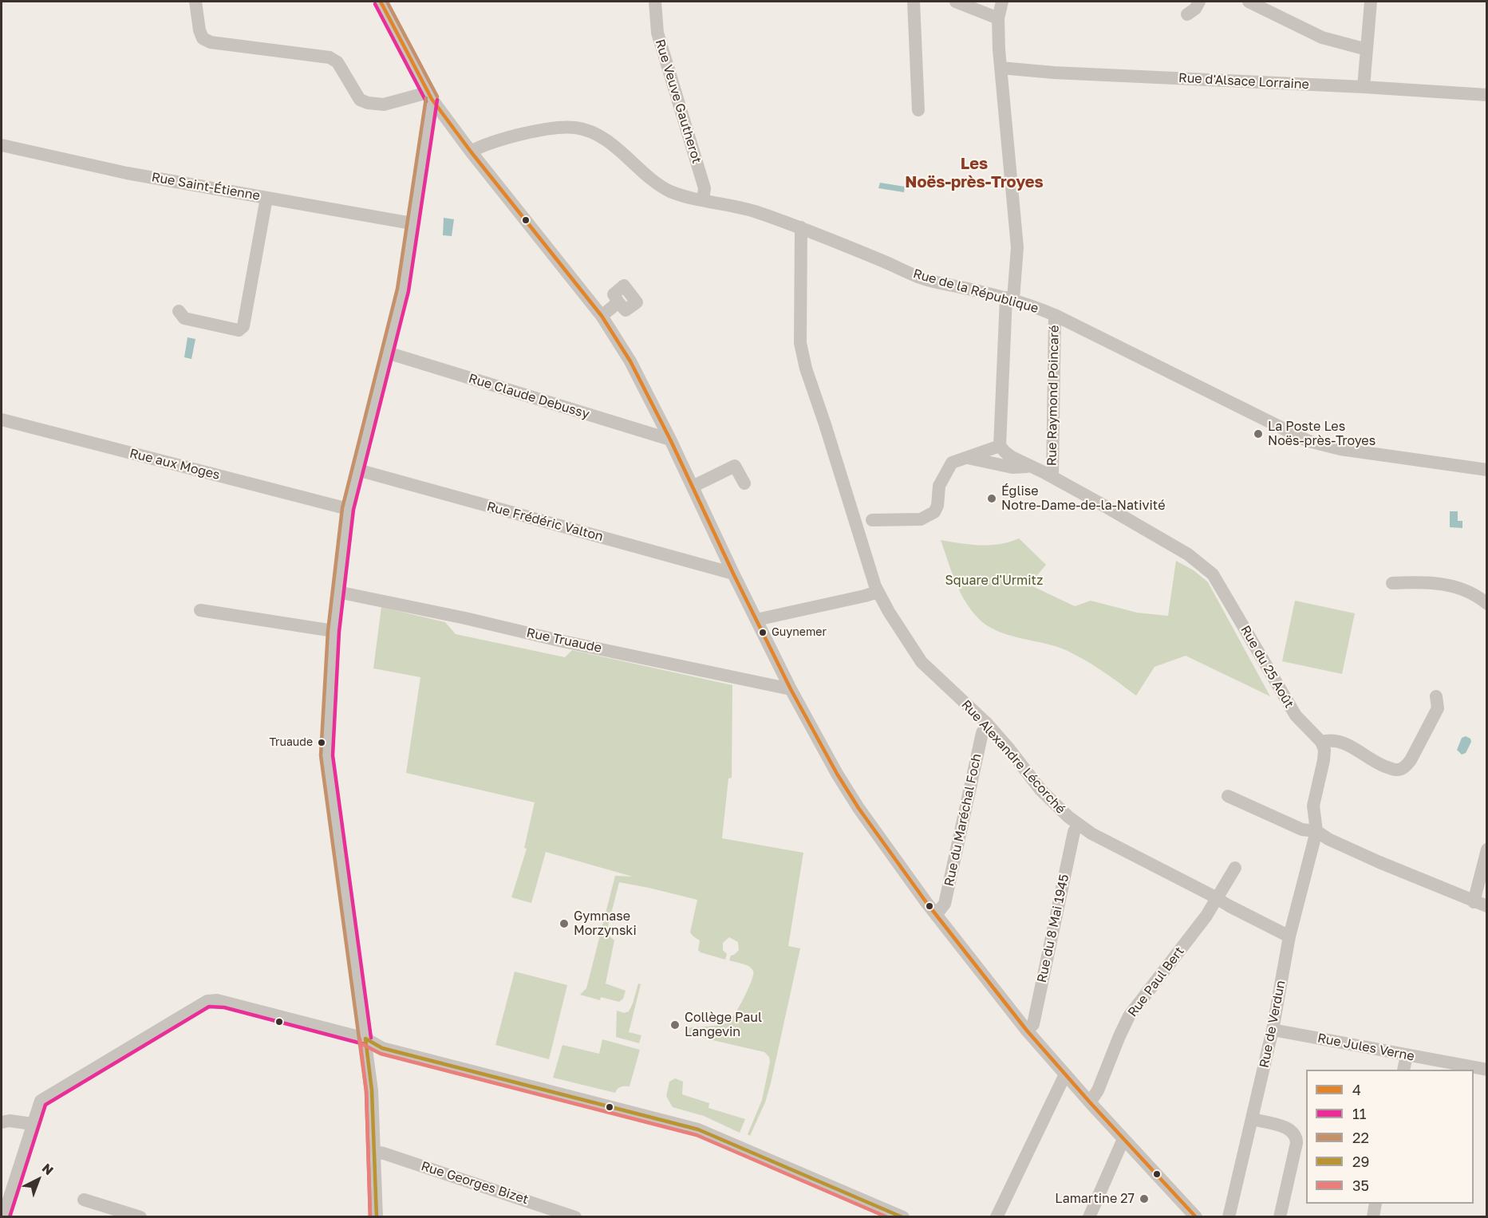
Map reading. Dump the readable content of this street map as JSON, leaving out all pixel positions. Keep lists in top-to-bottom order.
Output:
{
  "streets": {
    "street": [
      "Rue d'Alsace Lorraine",
      "Rue Veuve Gautherot",
      "Rue Saint-Étienne",
      "Rue de la République",
      "Rue Raymond Poincaré",
      "Rue Claude Debussy",
      "Rue aux Moges",
      "Rue Frédéric Valton",
      "Rue Truaude",
      "Rue du 25 Août",
      "Rue Alexandre Lécorché",
      "Rue du Maréchal Foch",
      "Rue du 8 Mai 1945",
      "Rue Paul Bert",
      "Rue de Verdun",
      "Rue Jules Verne",
      "Rue Georges Bizet"
    ]
  },
  "crossings": [
    ["Rue Veuve Gautherot", "Rue de la République"],
    ["Rue de la République", "Rue Raymond Poincaré"],
    ["Rue de la République", "Rue Alexandre Lécorché"],
    ["Rue Raymond Poincaré", "Rue du 25 Août"],
    ["Rue Alexandre Lécorché", "Rue du Maréchal Foch"],
    ["Rue Alexandre Lécorché", "Rue du 8 Mai 1945"],
    ["Rue Alexandre Lécorché", "Rue Paul Bert"],
    ["Rue Alexandre Lécorché", "Rue de Verdun"],
    ["Rue de Verdun", "Rue Jules Verne"]
  ],
  "districts": ["Les Noës-près-Troyes"],
  "parks": ["Square d'Urmitz"],
  "places": [
    "La Poste Les Noës-près-Troyes",
    "Église Notre-Dame-de-la-Nativité",
    "Guynemer",
    "Truaude",
    "Gymnase Morzynski",
    "Collège Paul Langevin",
    "Lamartine 27"
  ],
  "lines": [
    "transit line 4",
    "transit line 22",
    "transit line 11",
    "transit line 29",
    "transit line 35"
  ],
  "legend": [
    "4",
    "11",
    "22",
    "29",
    "35"
  ],
  "north": "top right"
}
